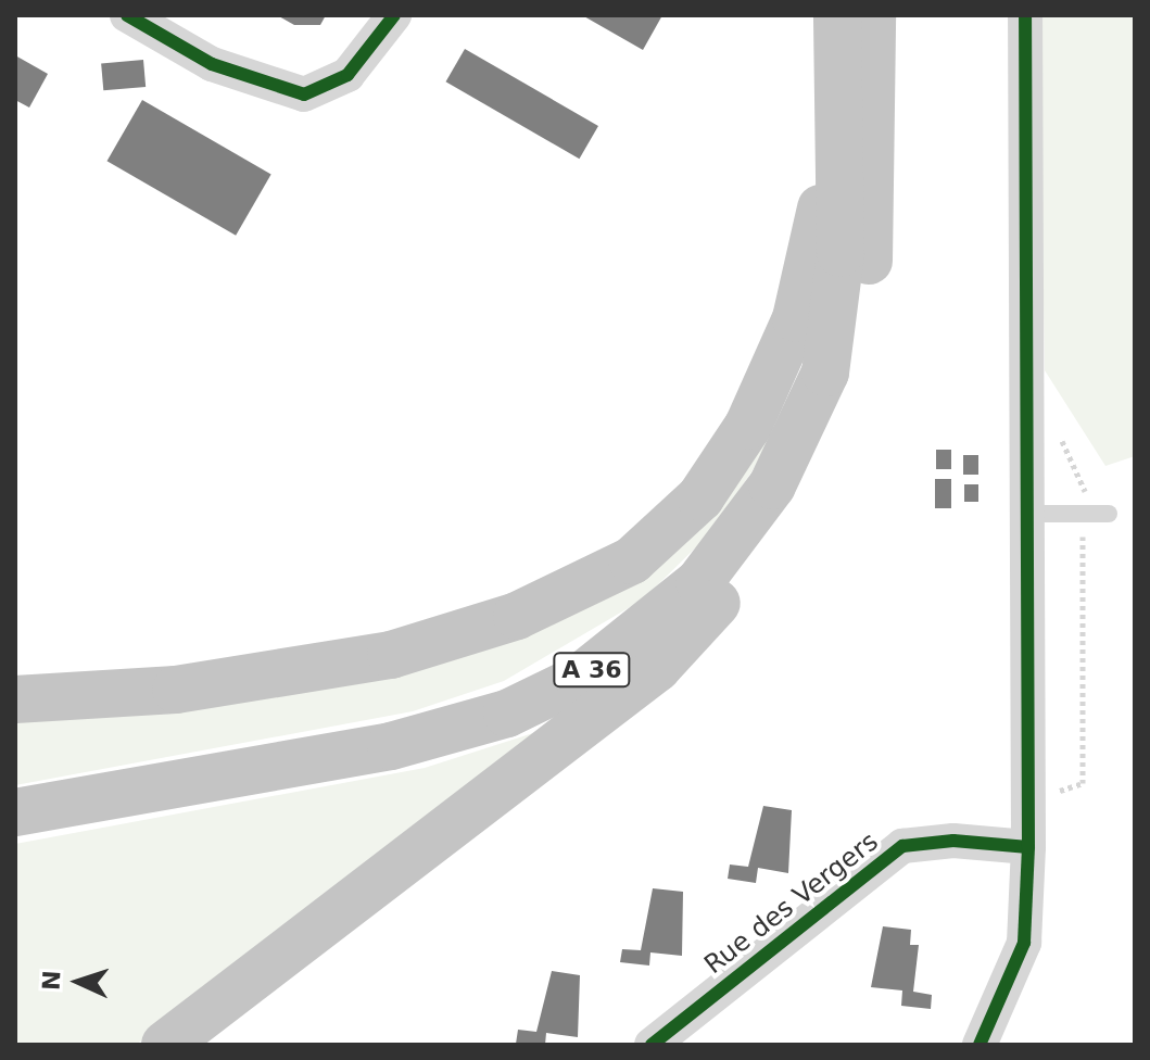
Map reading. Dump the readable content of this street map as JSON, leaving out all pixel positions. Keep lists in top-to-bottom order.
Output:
{
  "streets": {
    "highway": ["A 36"],
    "street": ["Rue des Vergers"]
  },
  "north": "left"
}
